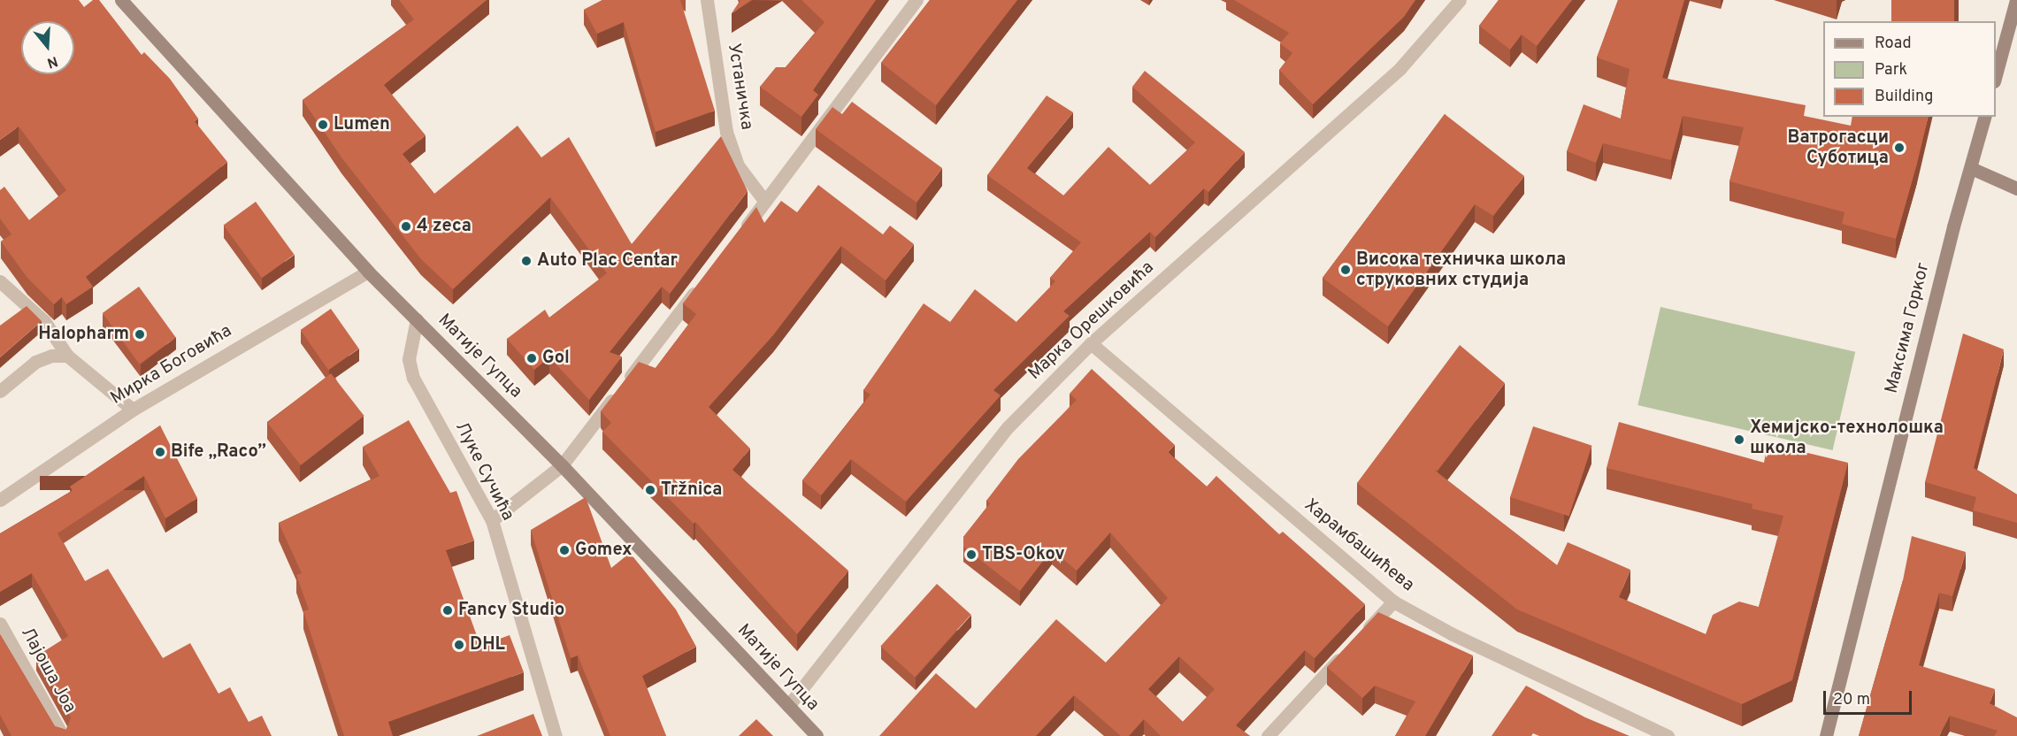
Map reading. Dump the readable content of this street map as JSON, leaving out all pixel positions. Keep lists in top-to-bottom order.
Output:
{
  "streets": {
    "street": [
      "Устаничка",
      "Марка Орешковића",
      "Максима Горког",
      "Матије Гупца",
      "Мирка Боговића",
      "Луке Сучића",
      "Харамбашићева",
      "Лајоша Јоа"
    ]
  },
  "crossings": [
    ["Марка Орешковића", "Матије Гупца"],
    ["Марка Орешковића", "Харамбашићева"],
    ["Матије Гупца", "Мирка Боговића"],
    ["Матије Гупца", "Луке Сучића"]
  ],
  "places": [
    "Lumen",
    "Ватрогасци Суботица",
    "4 zeca",
    "Auto Plac Centar",
    "Висока техничка школа струковних студија",
    "Halopharm",
    "Gol",
    "Хемијско-технолошка школа",
    "Bife „Raco”",
    "Tržnica",
    "Gomex",
    "TBS-Okov",
    "Fancy Studio",
    "DHL"
  ],
  "legend": ["Road", "Park", "Building"],
  "scale_bar": "20 m",
  "north": "bottom"
}
